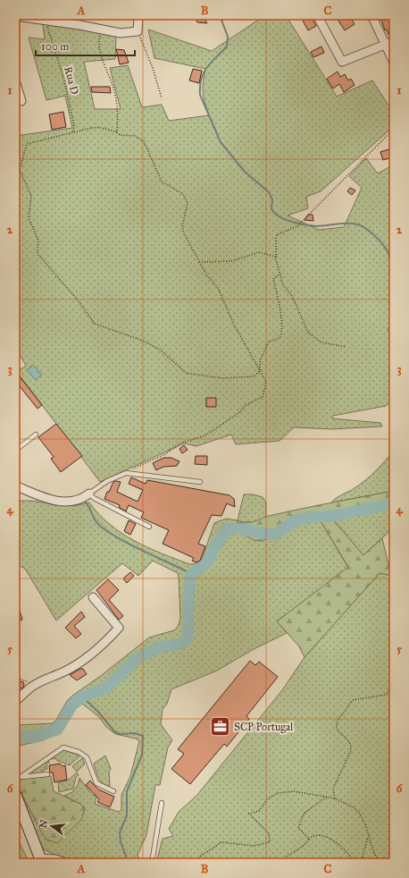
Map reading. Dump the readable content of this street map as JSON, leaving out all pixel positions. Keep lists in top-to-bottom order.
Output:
{
  "streets": {
    "path": ["Rua D"]
  },
  "places": {
    "office": ["SCP Portugal"]
  },
  "scale_bar": "100 m",
  "north": "left",
  "grid": {
    "columns": ["A", "B", "C"],
    "rows": [
      "1",
      "2",
      "3",
      "4",
      "5",
      "6"
    ]
  }
}
